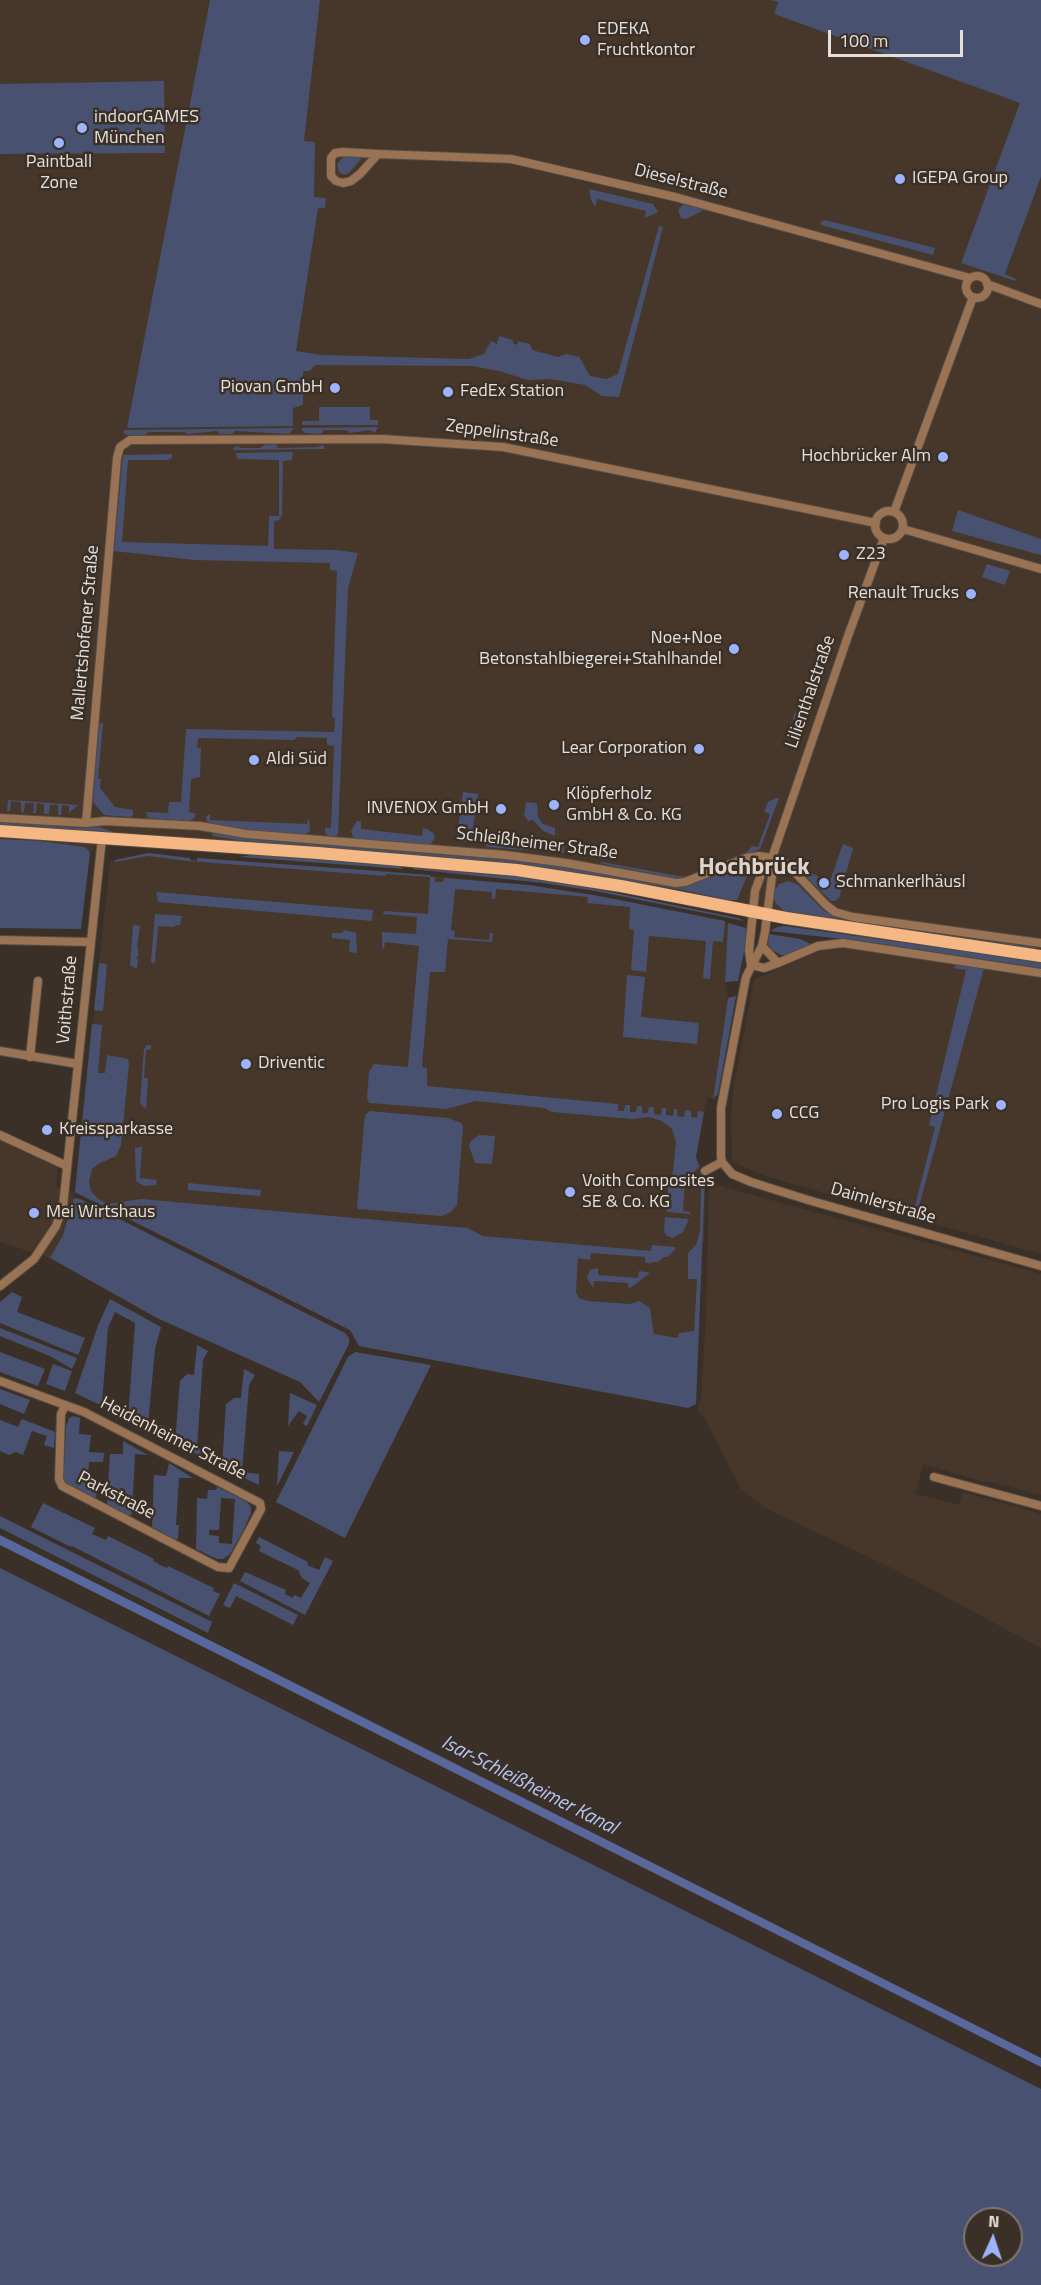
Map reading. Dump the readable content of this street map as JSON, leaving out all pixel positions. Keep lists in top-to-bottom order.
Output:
{
  "streets": {
    "main road": ["Schleißheimer Straße"],
    "street": [
      "Dieselstraße",
      "Zeppelinstraße",
      "Mallertshofener Straße",
      "Lilienthalstraße",
      "Voithstraße",
      "Daimlerstraße",
      "Heidenheimer Straße",
      "Parkstraße"
    ]
  },
  "crossings": [
    ["Zeppelinstraße", "Mallertshofener Straße"],
    ["Zeppelinstraße", "Lilienthalstraße"],
    ["Mallertshofener Straße", "Schleißheimer Straße"],
    ["Lilienthalstraße", "Schleißheimer Straße"],
    ["Schleißheimer Straße", "Voithstraße"],
    ["Heidenheimer Straße", "Parkstraße"]
  ],
  "districts": ["Hochbrück"],
  "water": ["Isar-Schleißheimer Kanal"],
  "places": [
    "EDEKA Fruchtkontor",
    "indoorGAMES München",
    "Paintball Zone",
    "IGEPA Group",
    "Piovan GmbH",
    "FedEx Station",
    "Hochbrücker Alm",
    "Z23",
    "Renault Trucks",
    "Noe+Noe Betonstahlbiegerei+Stahlhandel",
    "Lear Corporation",
    "Aldi Süd",
    "Klöpferholz GmbH & Co. KG",
    "INVENOX GmbH",
    "Schmankerlhäusl",
    "Driventic",
    "Pro Logis Park",
    "CCG",
    "Kreissparkasse",
    "Voith Composites SE & Co. KG",
    "Mei Wirtshaus"
  ],
  "scale_bar": "100 m",
  "north": "top"
}
